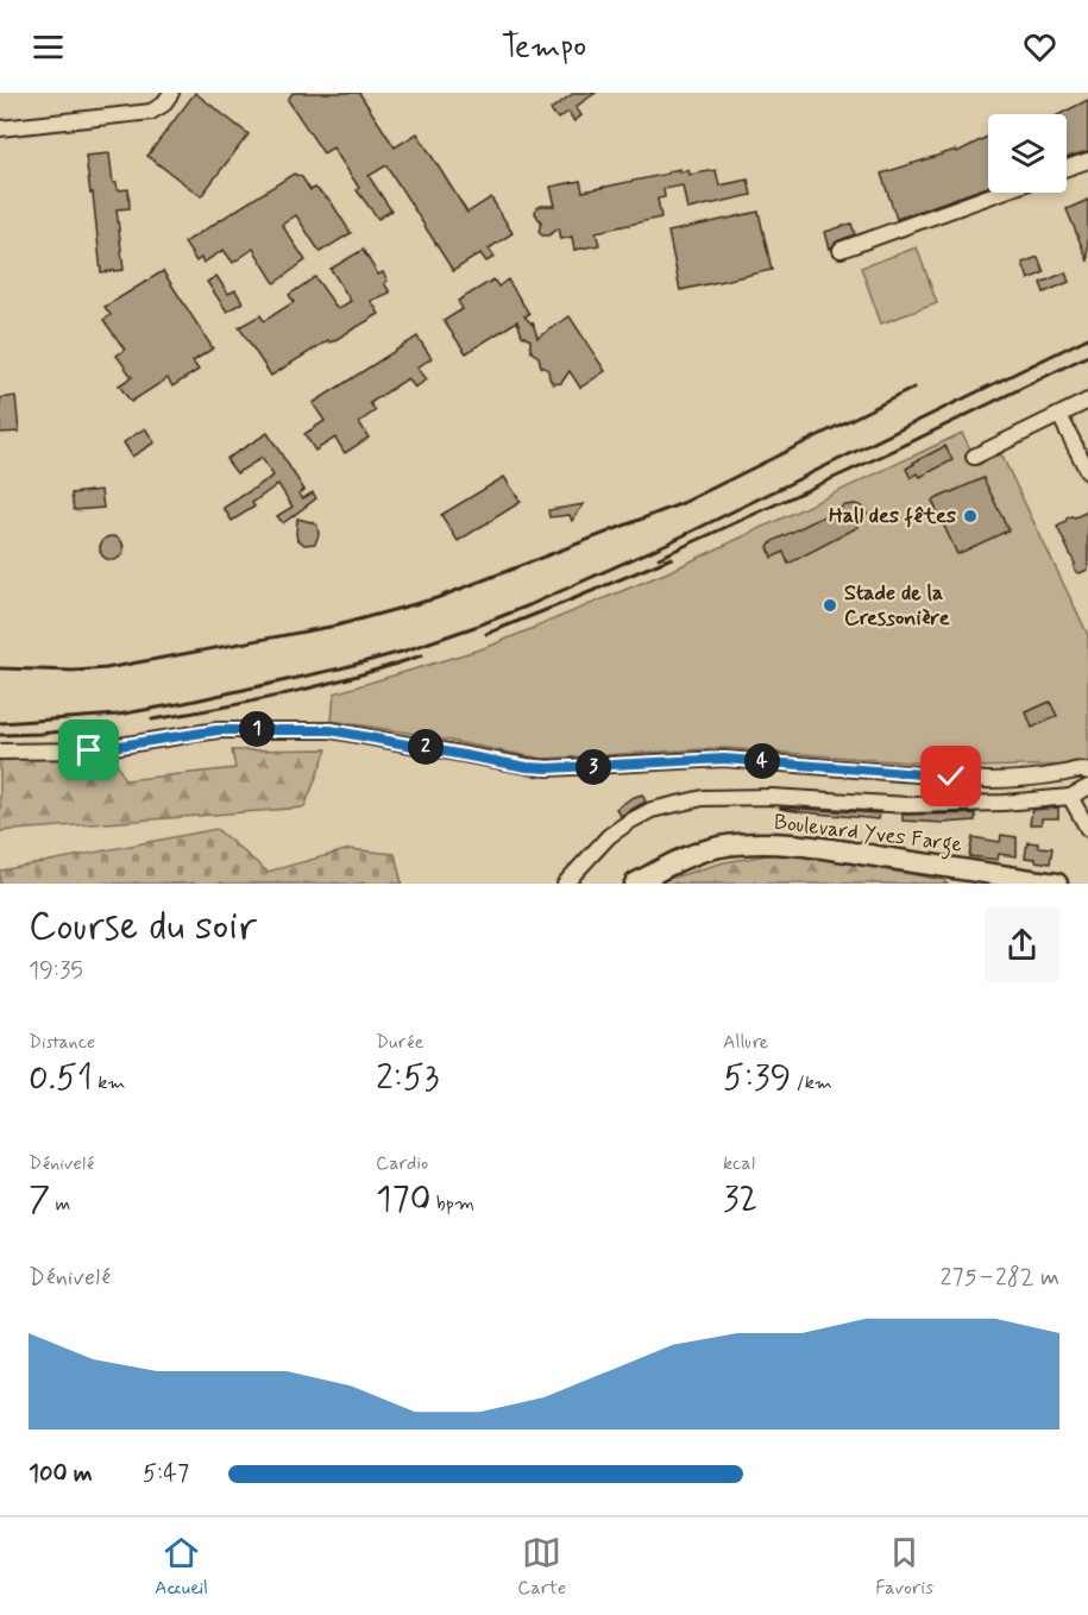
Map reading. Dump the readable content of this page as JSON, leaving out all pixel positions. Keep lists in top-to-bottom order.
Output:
{
  "streets": {
    "main road": ["Boulevard Yves Farge"]
  },
  "places": ["Hall des fêtes", "Stade de la Cressonière"],
  "page": {
    "header": "Tempo",
    "pins": [
      "1",
      "2",
      "4",
      "3"
    ],
    "heading": ["Course du soir", "19:35"],
    "stats": [
      ["Distance", "0.51 km"],
      ["Durée", "2:53"],
      ["Allure", "5:39 /km"],
      ["Dénivelé", "7 m"],
      ["Cardio", "170 bpm"],
      ["kcal", "32"]
    ],
    "chart": ["Dénivelé", "275–282 m"],
    "list": [
      {
        "name": "100 m",
        "note": "5:47"
      }
    ],
    "tabs": ["Accueil", "Carte", "Favoris"]
  }
}
